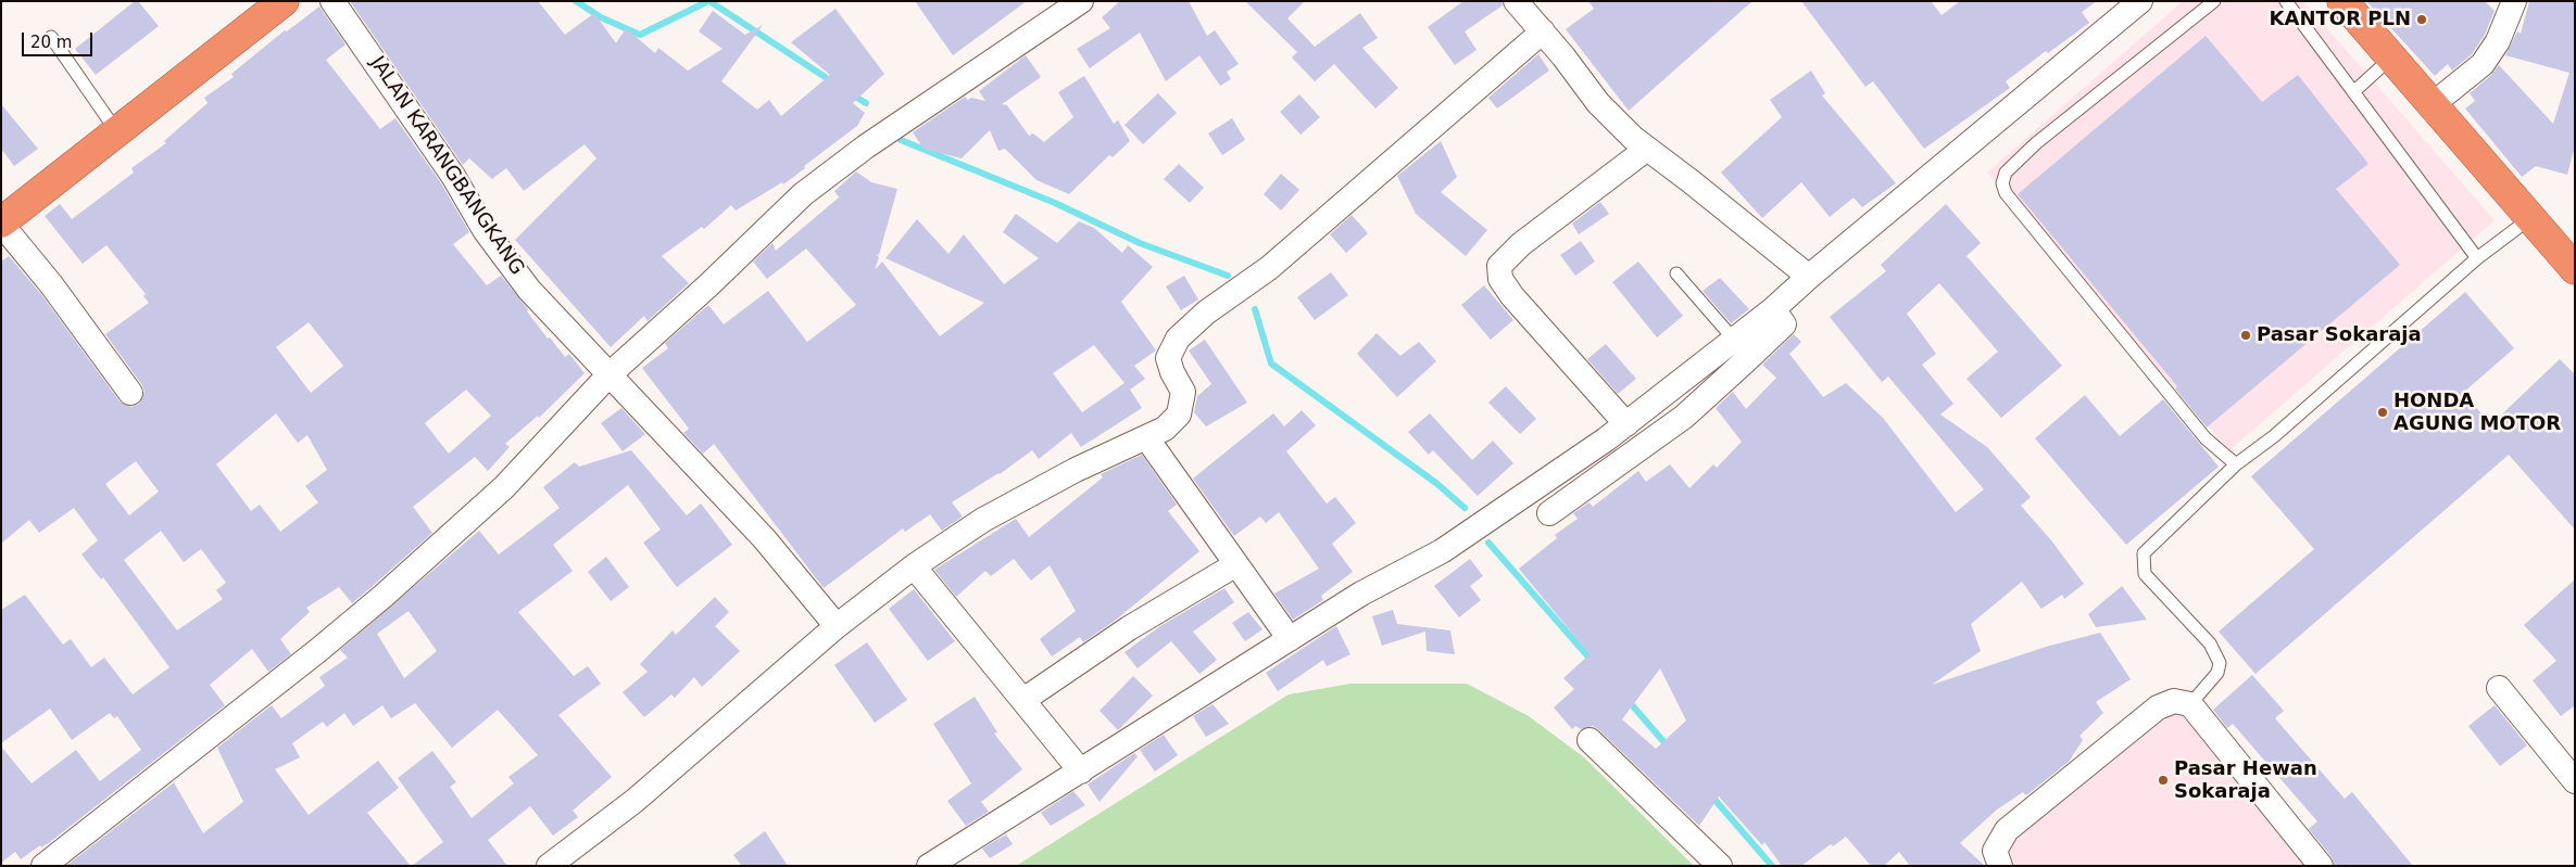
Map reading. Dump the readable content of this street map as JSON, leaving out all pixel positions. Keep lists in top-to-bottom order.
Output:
{
  "streets": {
    "street": ["JALAN KARANGBANGKANG"]
  },
  "places": [
    "KANTOR PLN",
    "Pasar Sokaraja",
    "HONDA AGUNG MOTOR",
    "Pasar Hewan Sokaraja"
  ],
  "scale_bar": "20 m"
}
